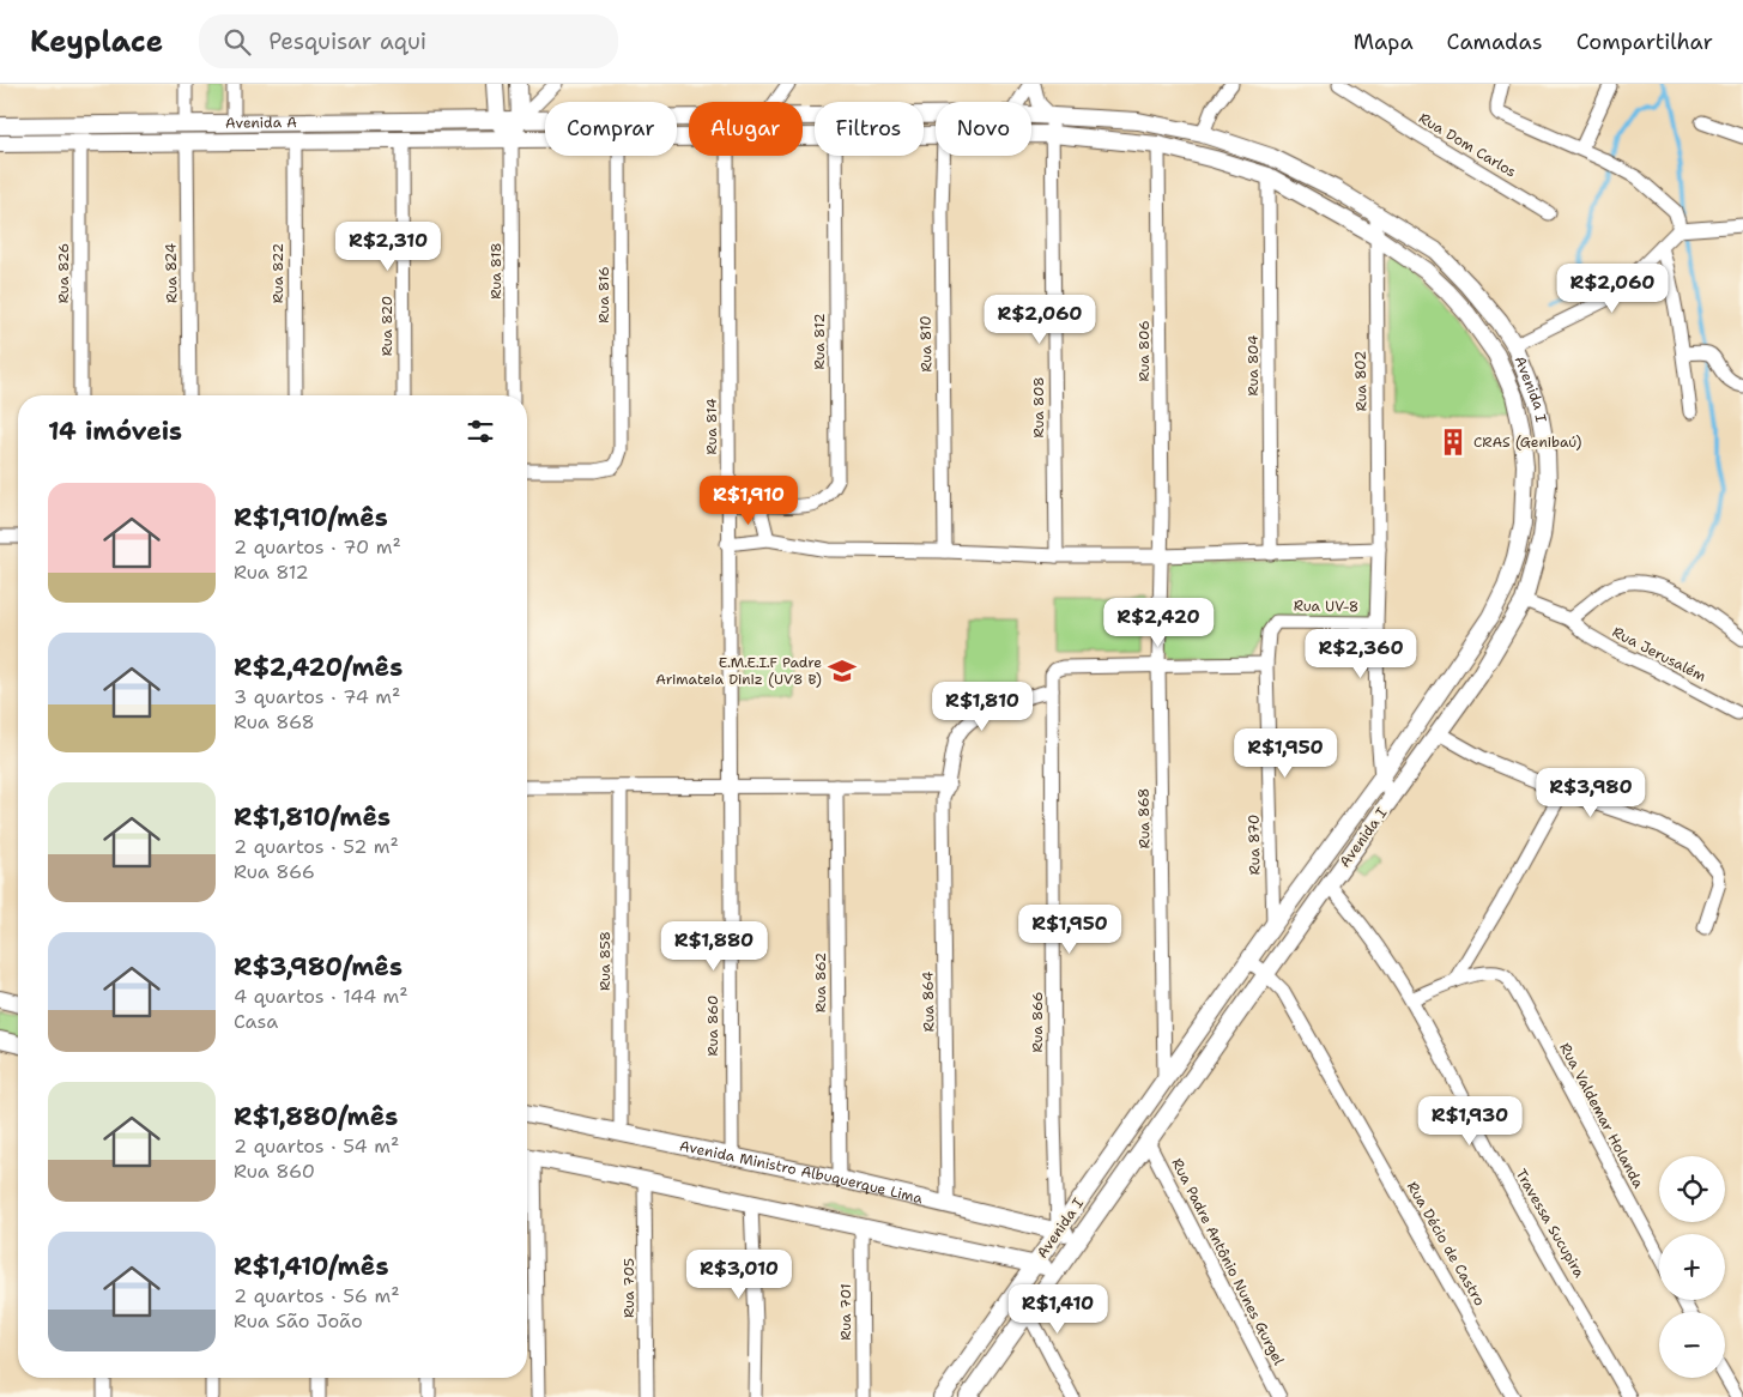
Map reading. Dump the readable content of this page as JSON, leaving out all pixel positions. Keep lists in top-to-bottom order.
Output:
{
  "streets": {
    "street": [
      "Avenida A",
      "Rua Dom Carlos",
      "Rua 818",
      "Rua 826",
      "Rua 824",
      "Rua 822",
      "Rua 816",
      "Rua 820",
      "Rua 812",
      "Rua 810",
      "Rua 806",
      "Rua 804",
      "Rua 802",
      "Avenida I",
      "Rua 808",
      "Rua 814",
      "Rua UV-8",
      "Rua Jerusalém",
      "Rua 868",
      "Rua 870",
      "Rua 858",
      "Rua 862",
      "Rua 864",
      "Rua 866",
      "Rua 860",
      "Rua Valdemar Holanda",
      "Avenida Ministro Albuquerque Lima",
      "Travessa Sucupira",
      "Rua Décio de Castro",
      "Rua Padre Antônio Nunes Gurgel",
      "Rua 705",
      "Rua 701"
    ]
  },
  "crossings": [
    ["Avenida A", "Rua 818"],
    ["Avenida A", "Rua 826"],
    ["Avenida A", "Rua 824"],
    ["Avenida A", "Rua 822"],
    ["Avenida A", "Rua 820"],
    ["Avenida A", "Avenida I"],
    ["Rua 818", "Avenida I"],
    ["Rua 812", "Rua 814"],
    ["Rua 806", "Avenida I"],
    ["Rua 806", "Rua 868"],
    ["Rua 804", "Avenida I"],
    ["Rua 802", "Avenida I"],
    ["Rua 802", "Rua UV-8"],
    ["Avenida I", "Rua 808"],
    ["Avenida I", "Rua Jerusalém"],
    ["Avenida I", "Rua 868"],
    ["Avenida I", "Rua 870"],
    ["Avenida I", "Rua 866"],
    ["Avenida I", "Avenida Ministro Albuquerque Lima"],
    ["Avenida I", "Travessa Sucupira"],
    ["Avenida I", "Rua Décio de Castro"],
    ["Avenida I", "Rua Padre Antônio Nunes Gurgel"],
    ["Rua 814", "Rua 860"],
    ["Rua UV-8", "Rua 870"],
    ["Rua 868", "Rua 866"],
    ["Rua 858", "Avenida Ministro Albuquerque Lima"],
    ["Rua 862", "Avenida Ministro Albuquerque Lima"],
    ["Rua 864", "Rua 866"],
    ["Rua 864", "Avenida Ministro Albuquerque Lima"],
    ["Rua 866", "Avenida Ministro Albuquerque Lima"],
    ["Rua 860", "Avenida Ministro Albuquerque Lima"]
  ],
  "places": {
    "building": ["CRAS (Genibaú)"],
    "school or university": ["E.M.E.I.F Padre Arimateia Diniz (UV8 B)"]
  },
  "page": {
    "header": "Keyplace",
    "search": "Pesquisar aqui",
    "nav": ["Mapa", "Camadas", "Compartilhar"],
    "chip": [
      "Comprar",
      "Alugar",
      "Filtros",
      "Novo"
    ],
    "price": [
      "R$2,310",
      "R$2,060",
      "R$2,060",
      "R$1,910",
      "R$2,420",
      "R$2,360",
      "R$1,810",
      "R$1,950",
      "R$3,980",
      "R$1,950",
      "R$1,880",
      "R$1,930",
      "R$3,010",
      "R$1,410"
    ],
    "heading": "14 imóveis",
    "list": [
      {
        "name": "R$1,910/mês",
        "note": "2 quartos · 70 m² · Rua 812"
      },
      {
        "name": "R$2,420/mês",
        "note": "3 quartos · 74 m² · Rua 868"
      },
      {
        "name": "R$1,810/mês",
        "note": "2 quartos · 52 m² · Rua 866"
      },
      {
        "name": "R$3,980/mês",
        "note": "4 quartos · 144 m² · Casa"
      },
      {
        "name": "R$1,880/mês",
        "note": "2 quartos · 54 m² · Rua 860"
      },
      {
        "name": "R$1,410/mês",
        "note": "2 quartos · 56 m² · Rua São João"
      }
    ],
    "map_buttons": ["+", "−"]
  }
}
